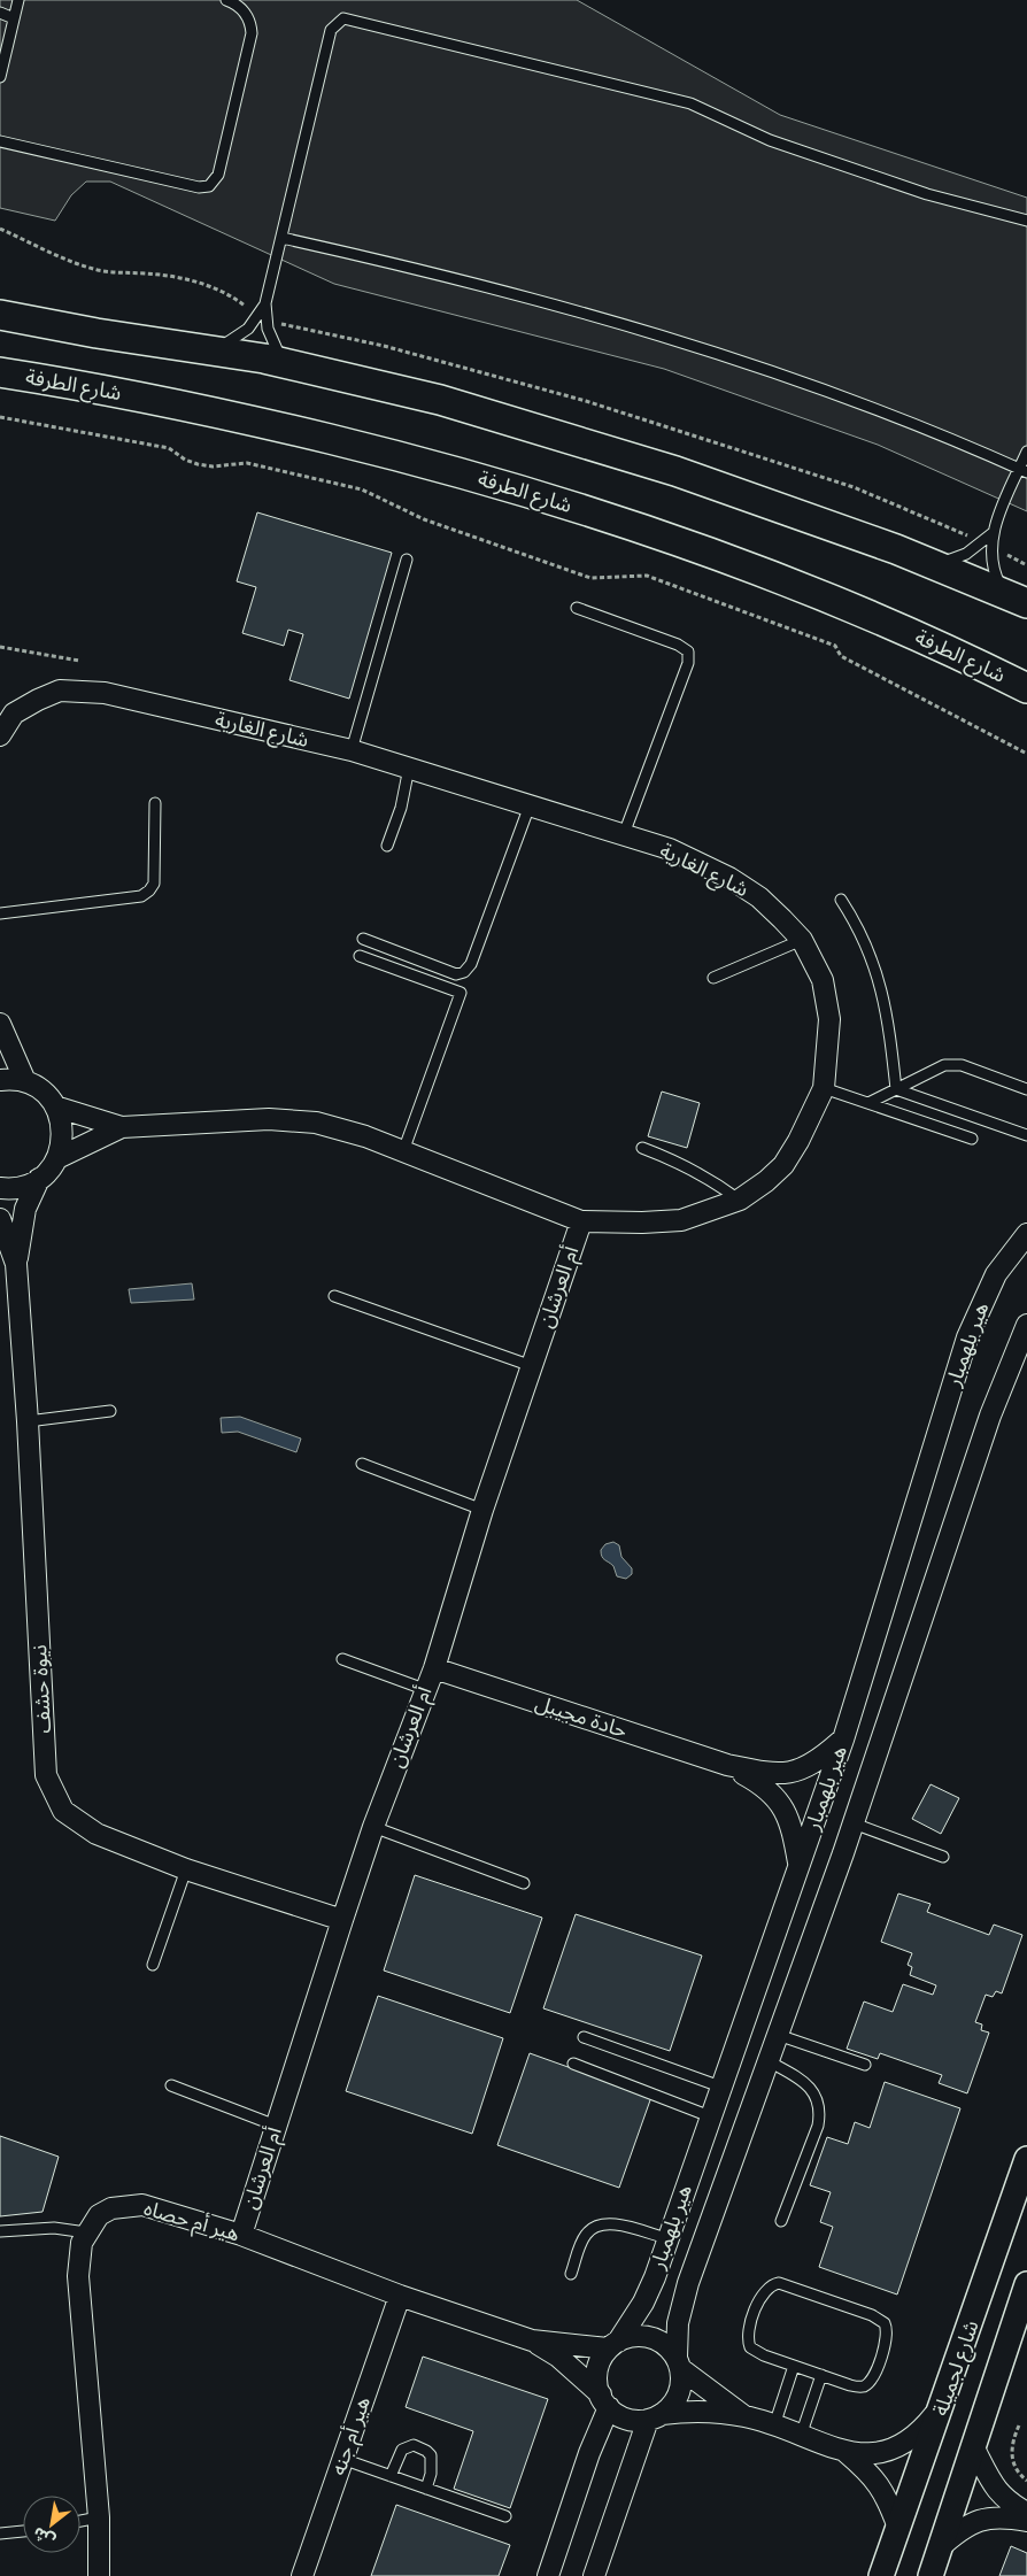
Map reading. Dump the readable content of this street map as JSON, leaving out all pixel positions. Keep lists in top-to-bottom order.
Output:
{
  "streets": {
    "main road": ["شارع الطرفة"],
    "street": [
      "شارع الغارية",
      "أم العرشان",
      "هير بلهمبار",
      "نيوة حشف",
      "حادة مجيبل",
      "هير أم حصاه",
      "شارع لجميلة",
      "هير أم جنه"
    ]
  },
  "crossings": [
    ["شارع الغارية", "أم العرشان"],
    ["أم العرشان", "نيوة حشف"],
    ["أم العرشان", "حادة مجيبل"],
    ["أم العرشان", "هير أم حصاه"],
    ["هير بلهمبار", "حادة مجيبل"],
    ["هير بلهمبار", "هير أم حصاه"],
    ["هير أم حصاه", "هير أم جنه"]
  ],
  "north": "bottom left"
}
